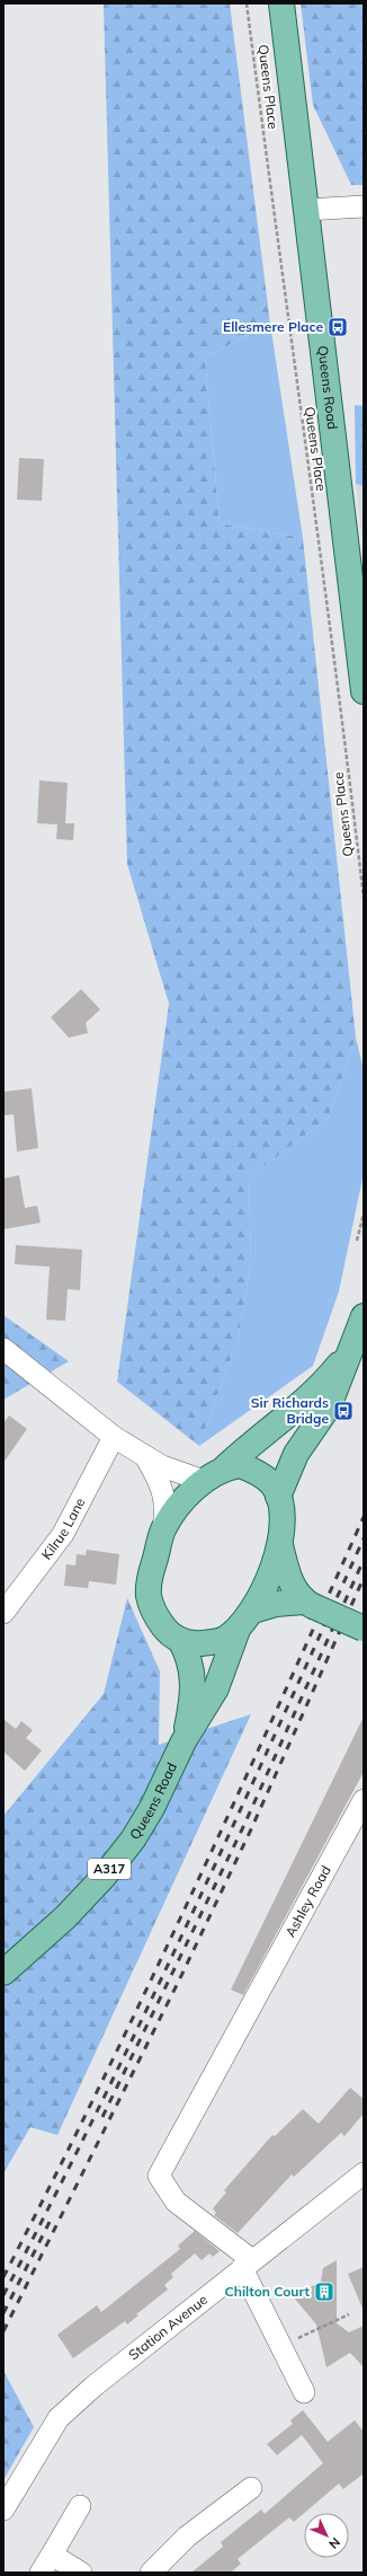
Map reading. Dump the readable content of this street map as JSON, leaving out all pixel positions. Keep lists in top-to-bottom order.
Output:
{
  "streets": {
    "main road": ["Queens Road", "A317"],
    "street": ["Kilrue Lane", "Ashley Road", "Station Avenue"],
    "path": ["Queens Place"]
  },
  "crossings": [
    ["Ashley Road", "Station Avenue"]
  ],
  "places": {
    "bus stop": ["Ellesmere Place", "Sir Richards Bridge"],
    "building": ["Chilton Court"]
  },
  "north": "bottom right"
}
